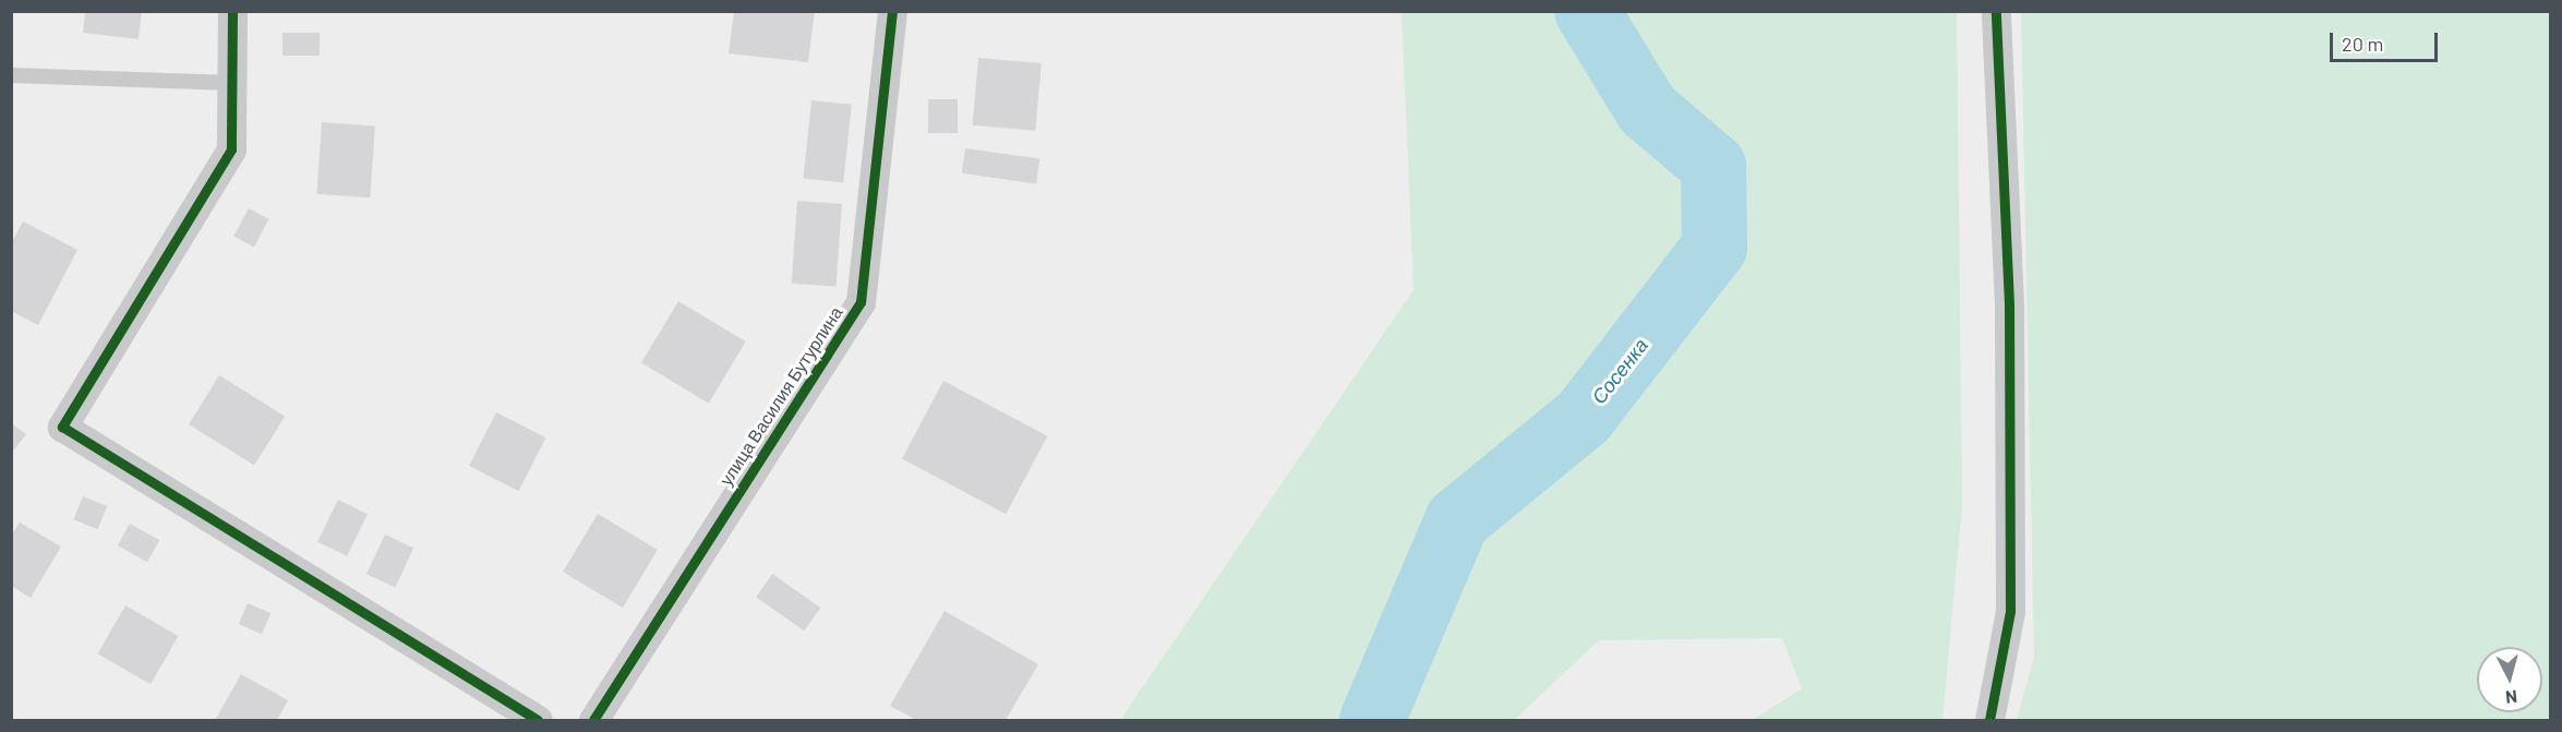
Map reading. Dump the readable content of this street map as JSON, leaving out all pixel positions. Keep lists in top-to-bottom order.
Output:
{
  "streets": {
    "street": ["улица Василия Бутурлина"]
  },
  "water": ["Сосенка"],
  "scale_bar": "20 m",
  "north": "bottom"
}
